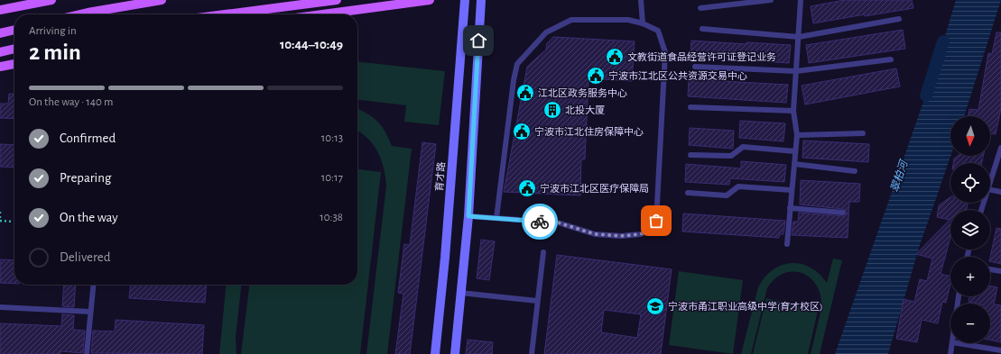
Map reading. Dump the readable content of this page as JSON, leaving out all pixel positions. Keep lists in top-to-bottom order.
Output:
{
  "streets": {
    "main road": ["育才路"]
  },
  "water": ["翠柏河"],
  "places": {
    "public building": [
      "文教街道食品经营许可证登记业务",
      "宁波市江北区公共资源交易中心",
      "江北区政务服务中心",
      "宁波市江北住房保障中心",
      "宁波市江北区医疗保障局"
    ],
    "building": ["北投大厦"],
    "school or university": ["宁波市甬江职业高级中学(育才校区)"]
  },
  "north": "bottom",
  "page": {
    "heading": ["2 min", "Arriving in", "10:44–10:49"],
    "bar": "On the way · 140 m",
    "map_buttons": ["+", "−"],
    "list": [
      ["Confirmed", "10:13"],
      ["Preparing", "10:17"],
      ["On the way", "10:38"],
      "Delivered"
    ]
  }
}
